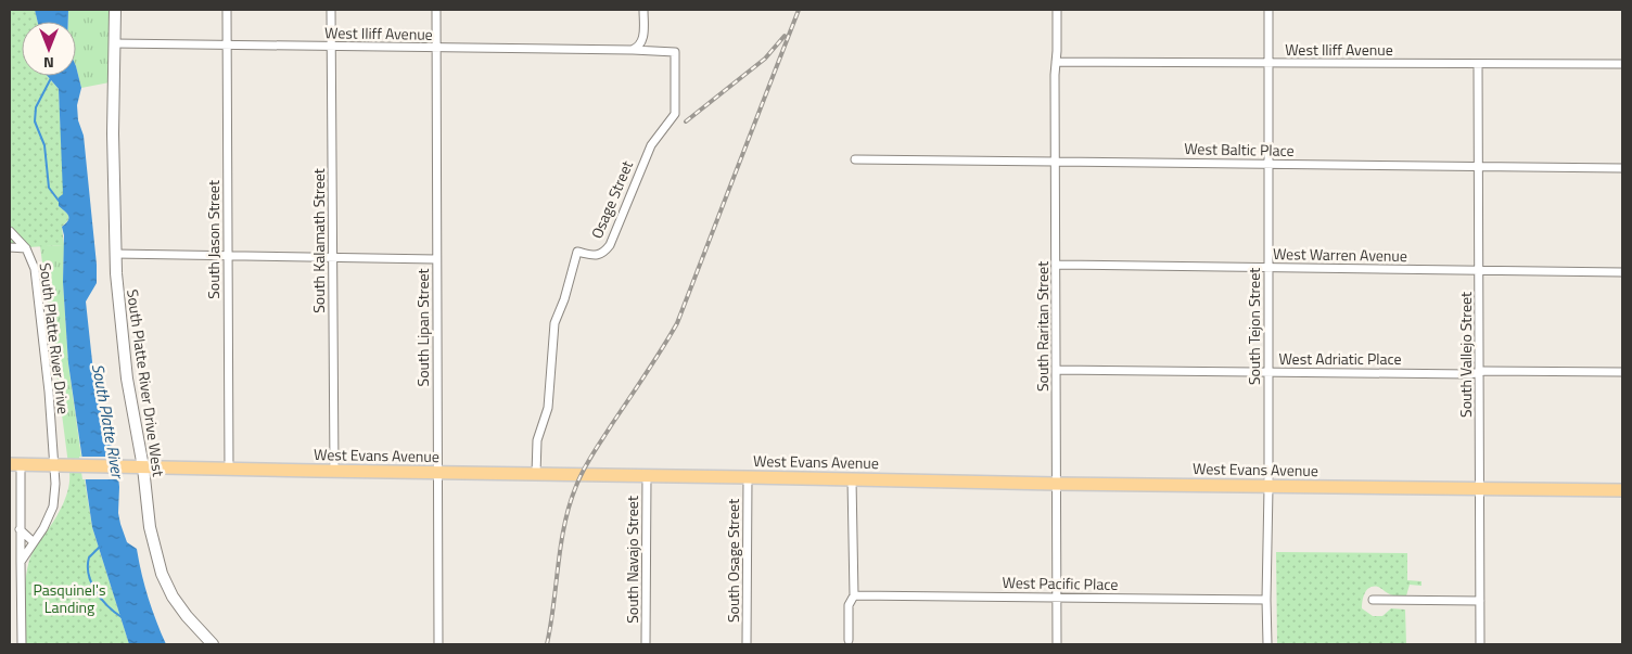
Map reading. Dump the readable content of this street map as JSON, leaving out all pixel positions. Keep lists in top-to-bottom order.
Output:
{
  "streets": {
    "main road": ["West Evans Avenue"],
    "street": [
      "West Iliff Avenue",
      "West Baltic Place",
      "Osage Street",
      "South Jason Street",
      "South Kalamath Street",
      "West Warren Avenue",
      "South Raritan Street",
      "South Tejon Street",
      "South Lipan Street",
      "South Platte River Drive",
      "South Vallejo Street",
      "West Adriatic Place",
      "South Platte River Drive West",
      "South Navajo Street",
      "South Osage Street",
      "West Pacific Place"
    ]
  },
  "crossings": [
    ["West Iliff Avenue", "Osage Street"],
    ["West Iliff Avenue", "South Jason Street"],
    ["West Iliff Avenue", "South Kalamath Street"],
    ["West Iliff Avenue", "South Raritan Street"],
    ["West Iliff Avenue", "South Tejon Street"],
    ["West Iliff Avenue", "South Lipan Street"],
    ["West Iliff Avenue", "South Vallejo Street"],
    ["West Iliff Avenue", "South Platte River Drive West"],
    ["West Baltic Place", "South Raritan Street"],
    ["West Baltic Place", "South Tejon Street"],
    ["West Baltic Place", "South Vallejo Street"],
    ["Osage Street", "West Evans Avenue"],
    ["South Jason Street", "West Evans Avenue"],
    ["South Kalamath Street", "West Evans Avenue"],
    ["West Warren Avenue", "South Raritan Street"],
    ["West Warren Avenue", "South Tejon Street"],
    ["West Warren Avenue", "South Vallejo Street"],
    ["South Raritan Street", "West Adriatic Place"],
    ["South Raritan Street", "West Evans Avenue"],
    ["South Raritan Street", "West Pacific Place"],
    ["South Tejon Street", "West Adriatic Place"],
    ["South Tejon Street", "West Evans Avenue"],
    ["South Tejon Street", "West Pacific Place"],
    ["South Lipan Street", "West Evans Avenue"],
    ["South Platte River Drive", "West Evans Avenue"],
    ["South Vallejo Street", "West Adriatic Place"],
    ["South Vallejo Street", "West Evans Avenue"],
    ["South Platte River Drive West", "West Evans Avenue"],
    ["West Evans Avenue", "South Navajo Street"],
    ["West Evans Avenue", "South Osage Street"]
  ],
  "water": ["South Platte River"],
  "parks": ["Pasquinel's Landing"],
  "north": "bottom"
}
